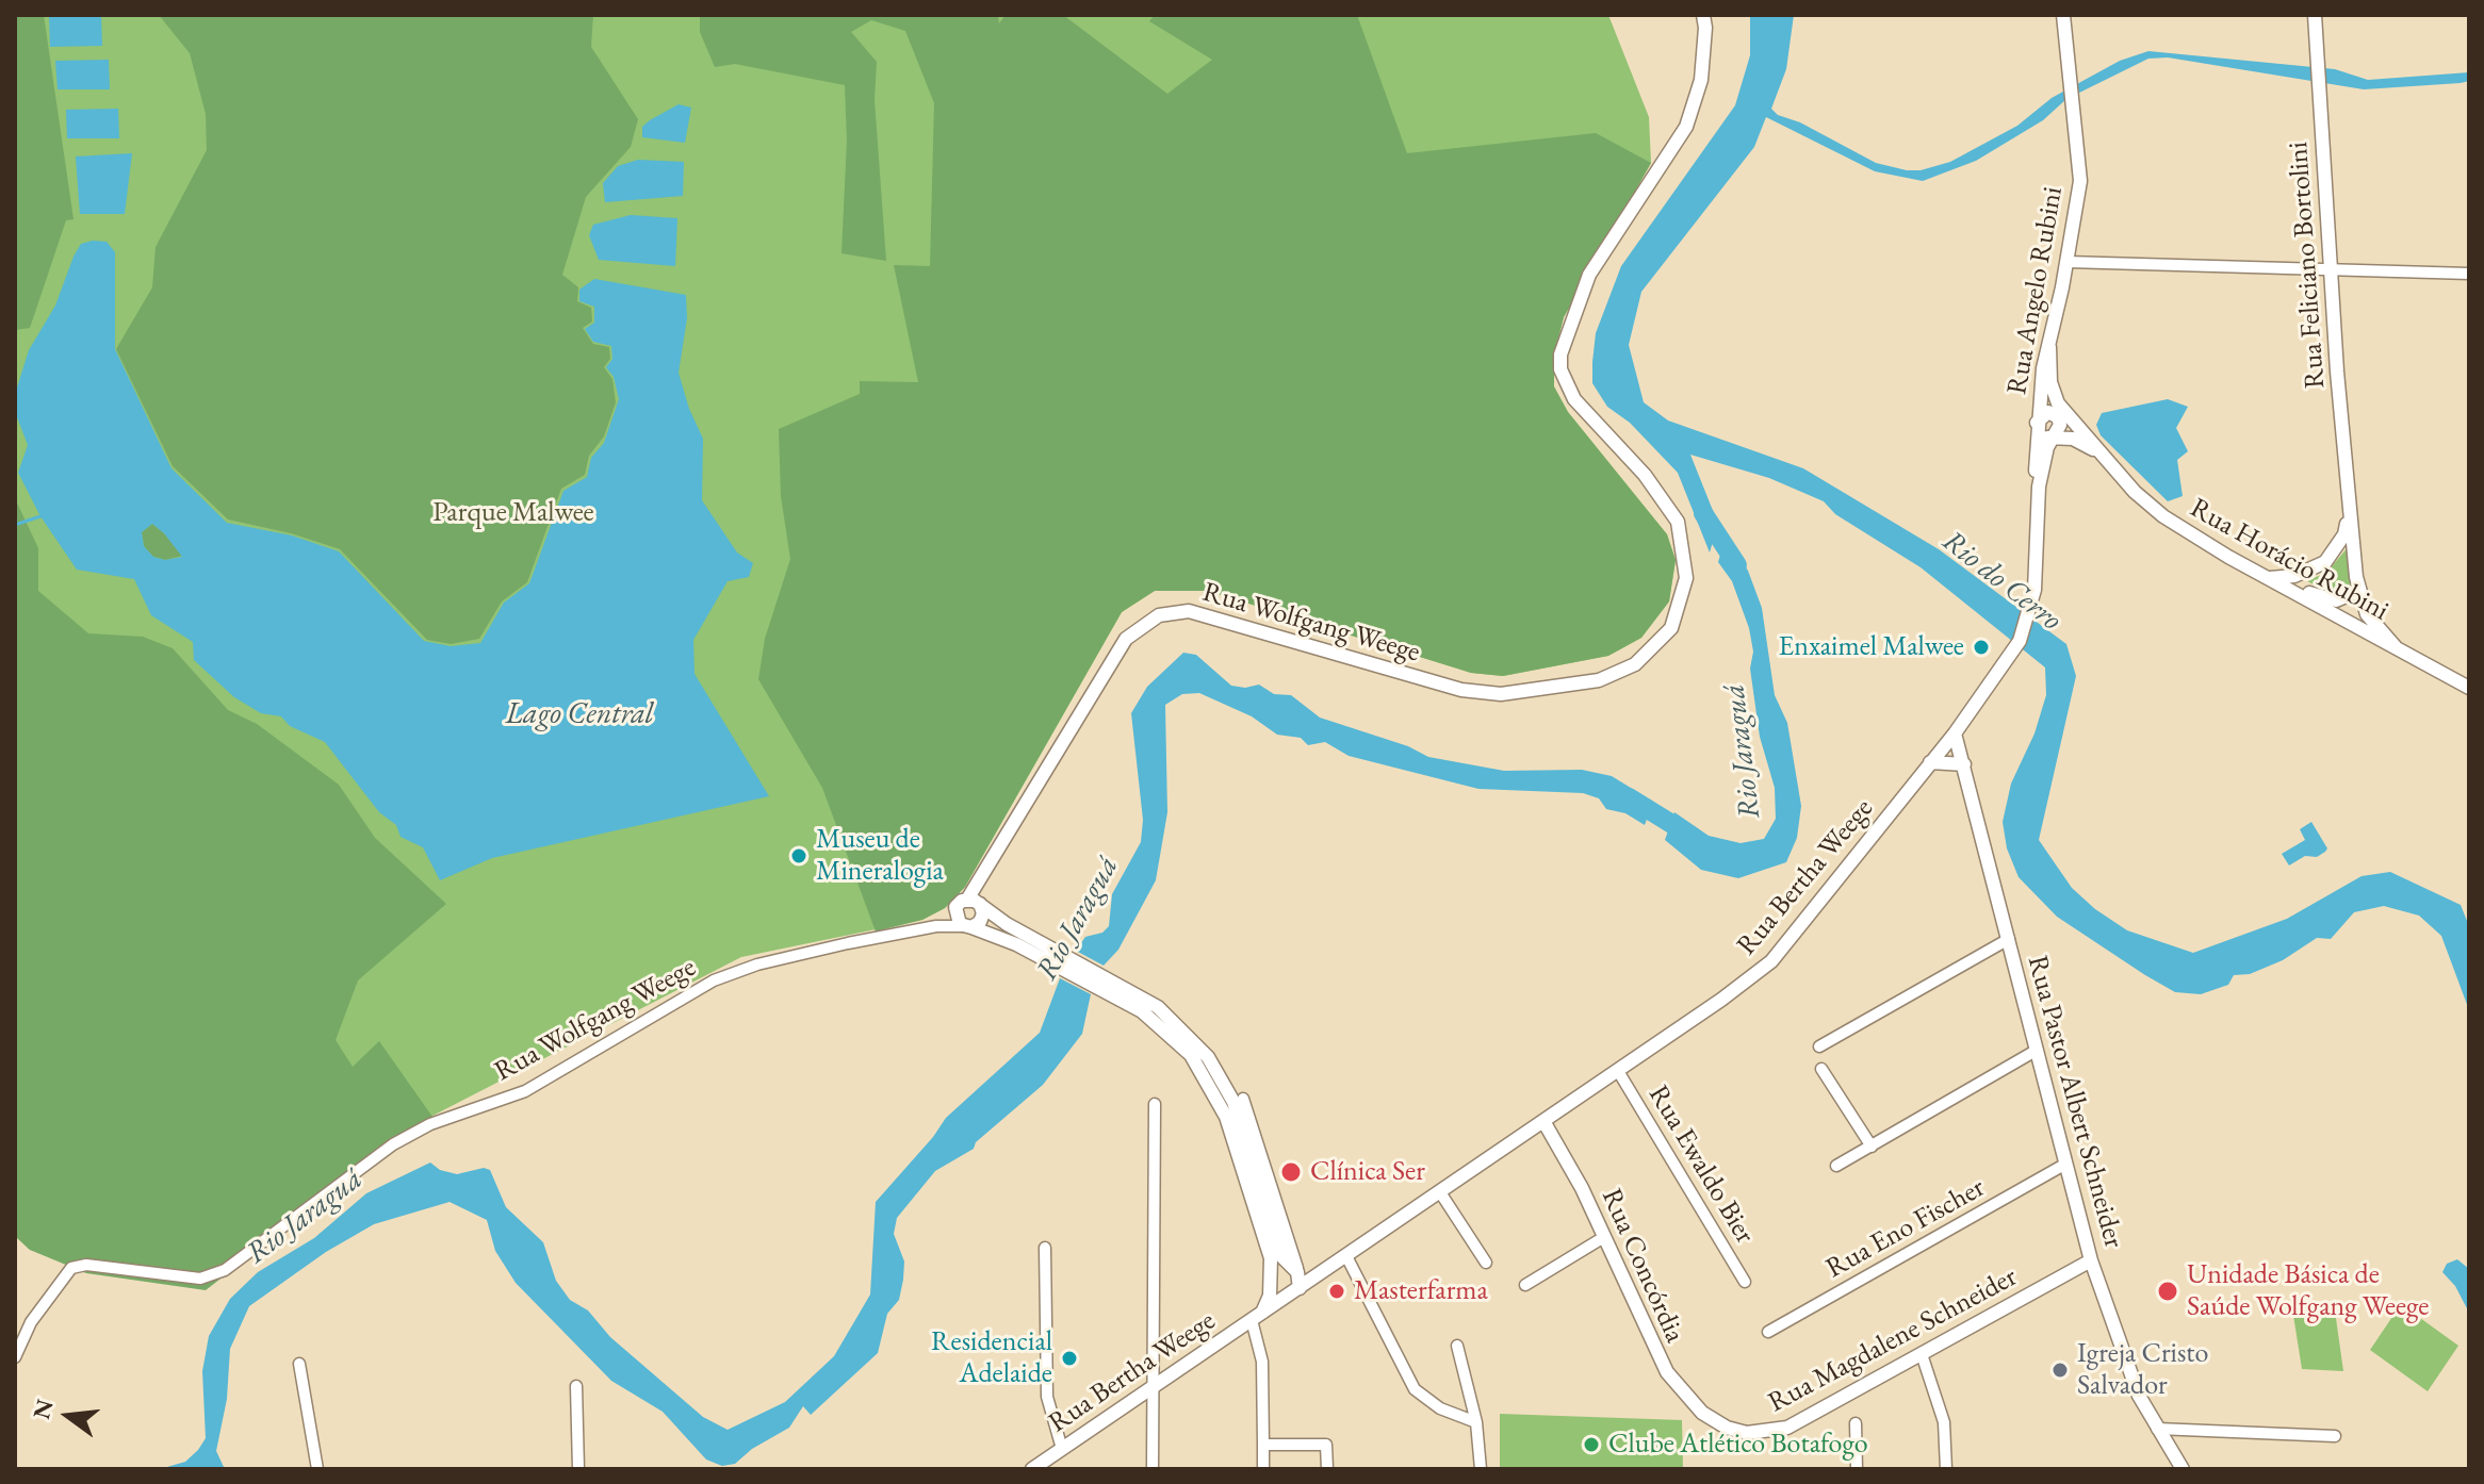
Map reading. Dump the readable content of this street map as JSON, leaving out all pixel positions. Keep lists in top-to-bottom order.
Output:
{
  "streets": {
    "main road": [
      "Rua Feliciano Bortolini",
      "Rua Angelo Rubini",
      "Rua Horácio Rubini",
      "Rua Wolfgang Weege",
      "Rua Bertha Weege",
      "Rua Pastor Albert Schneider",
      "Rua Concórdia",
      "Rua Magdalene Schneider"
    ],
    "street": ["Rua Ewaldo Bier", "Rua Eno Fischer"]
  },
  "crossings": [
    ["Rua Feliciano Bortolini", "Rua Horácio Rubini"],
    ["Rua Angelo Rubini", "Rua Horácio Rubini"],
    ["Rua Angelo Rubini", "Rua Bertha Weege"],
    ["Rua Horácio Rubini", "Rua Bertha Weege"],
    ["Rua Bertha Weege", "Rua Pastor Albert Schneider"],
    ["Rua Bertha Weege", "Rua Ewaldo Bier"],
    ["Rua Bertha Weege", "Rua Concórdia"],
    ["Rua Pastor Albert Schneider", "Rua Eno Fischer"],
    ["Rua Pastor Albert Schneider", "Rua Magdalene Schneider"],
    ["Rua Concórdia", "Rua Magdalene Schneider"]
  ],
  "water": ["Rio do Cerro", "Lago Central", "Rio Jaraguá"],
  "parks": ["Parque Malwee"],
  "places": [
    "Enxaimel Malwee",
    "Museu de Mineralogia",
    "Clínica Ser",
    "Masterfarma",
    "Unidade Básica de Saúde Wolfgang Weege",
    "Residencial Adelaide",
    "Igreja Cristo Salvador",
    "Clube Atlético Botafogo"
  ],
  "north": "left"
}
